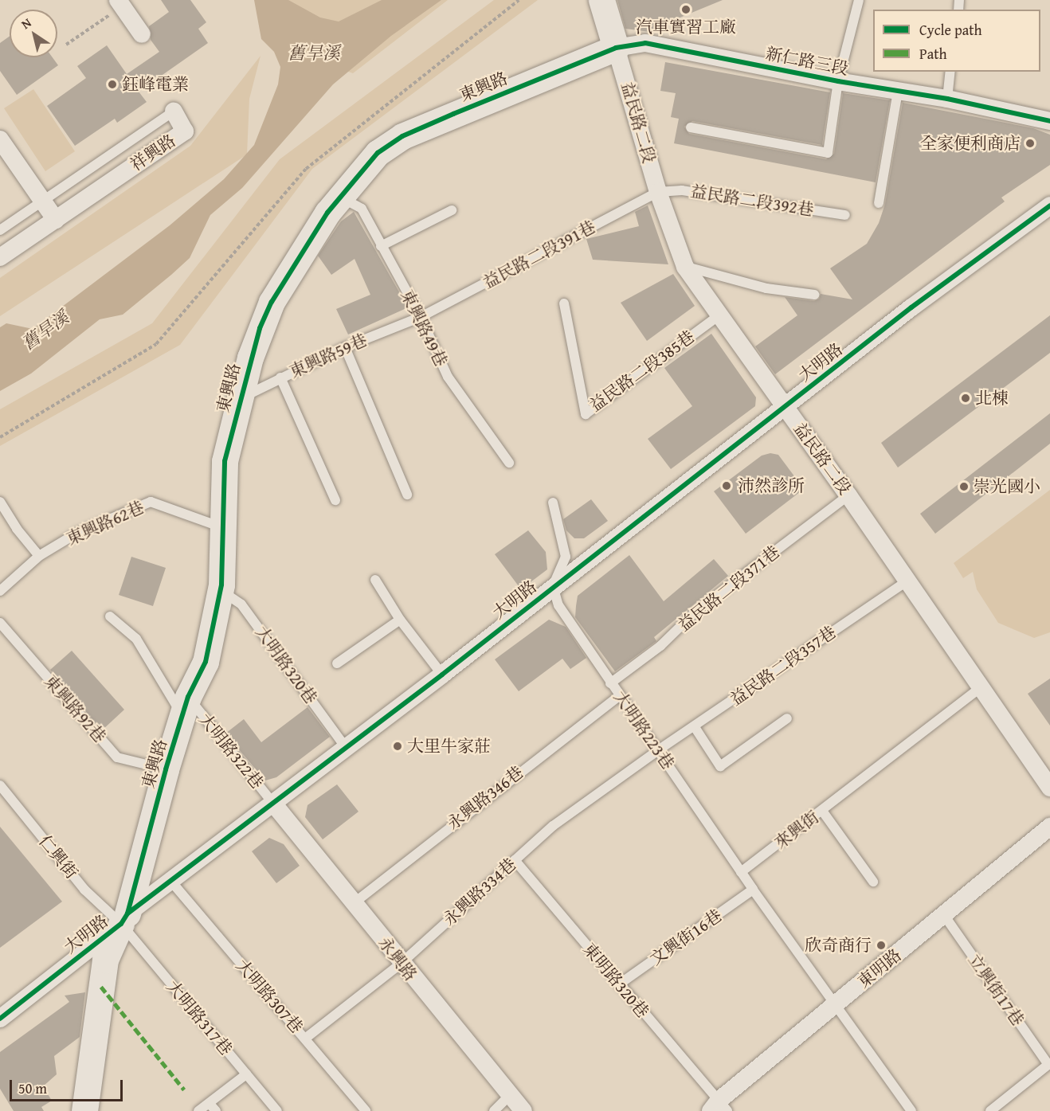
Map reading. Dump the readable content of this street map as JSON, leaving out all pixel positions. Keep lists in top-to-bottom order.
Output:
{
  "streets": {
    "street": [
      "新仁路三段",
      "東興路",
      "益民路二段",
      "祥興路",
      "大明路",
      "永興路",
      "東明路"
    ],
    "lane": [
      "益民路二段392巷",
      "益民路二段391巷",
      "東興路49巷",
      "東興路59巷",
      "益民路二段385巷",
      "東興路62巷",
      "益民路二段371巷",
      "大明路320巷",
      "益民路二段357巷",
      "東興路92巷",
      "大明路223巷",
      "大明路322巷",
      "永興路346巷",
      "來興街",
      "仁興街",
      "永興路334巷",
      "文興街16巷",
      "東明路320巷",
      "立興街17巷",
      "大明路307巷",
      "大明路317巷"
    ]
  },
  "crossings": [
    ["新仁路三段", "東興路"],
    ["新仁路三段", "益民路二段"],
    ["東興路", "益民路二段"],
    ["東興路", "東興路49巷"],
    ["東興路", "東興路59巷"],
    ["東興路", "大明路"],
    ["東興路", "東興路62巷"],
    ["東興路", "大明路320巷"],
    ["東興路", "東興路92巷"],
    ["東興路", "大明路322巷"],
    ["東興路", "仁興街"],
    ["東興路", "大明路317巷"],
    ["益民路二段", "益民路二段392巷"],
    ["益民路二段", "益民路二段391巷"],
    ["益民路二段", "大明路"],
    ["益民路二段", "益民路二段385巷"],
    ["益民路二段", "益民路二段371巷"],
    ["益民路二段", "益民路二段357巷"],
    ["益民路二段", "來興街"],
    ["益民路二段392巷", "益民路二段391巷"],
    ["益民路二段391巷", "東興路49巷"],
    ["益民路二段391巷", "東興路59巷"],
    ["東興路49巷", "東興路59巷"],
    ["大明路", "大明路320巷"],
    ["大明路", "大明路223巷"],
    ["大明路", "大明路322巷"],
    ["大明路", "仁興街"],
    ["大明路", "永興路"],
    ["大明路", "大明路307巷"],
    ["大明路", "大明路317巷"],
    ["益民路二段371巷", "大明路223巷"],
    ["益民路二段357巷", "大明路223巷"],
    ["益民路二段357巷", "永興路334巷"],
    ["大明路223巷", "永興路346巷"],
    ["大明路223巷", "來興街"],
    ["大明路223巷", "永興路334巷"],
    ["大明路322巷", "永興路"],
    ["永興路346巷", "永興路"],
    ["仁興街", "大明路317巷"],
    ["永興路334巷", "永興路"],
    ["永興路334巷", "東明路320巷"],
    ["永興路334巷", "大明路307巷"],
    ["文興街16巷", "東明路320巷"],
    ["東明路", "東明路320巷"],
    ["東明路", "立興街17巷"]
  ],
  "water": ["舊旱溪"],
  "places": [
    "汽車實習工廠",
    "鈺峰電業",
    "全家便利商店",
    "北棟",
    "沛然診所",
    "崇光國小",
    "大里牛家莊",
    "欣奇商行"
  ],
  "legend": ["Cycle path", "Path"],
  "scale_bar": "50 m",
  "north": "top left"
}
